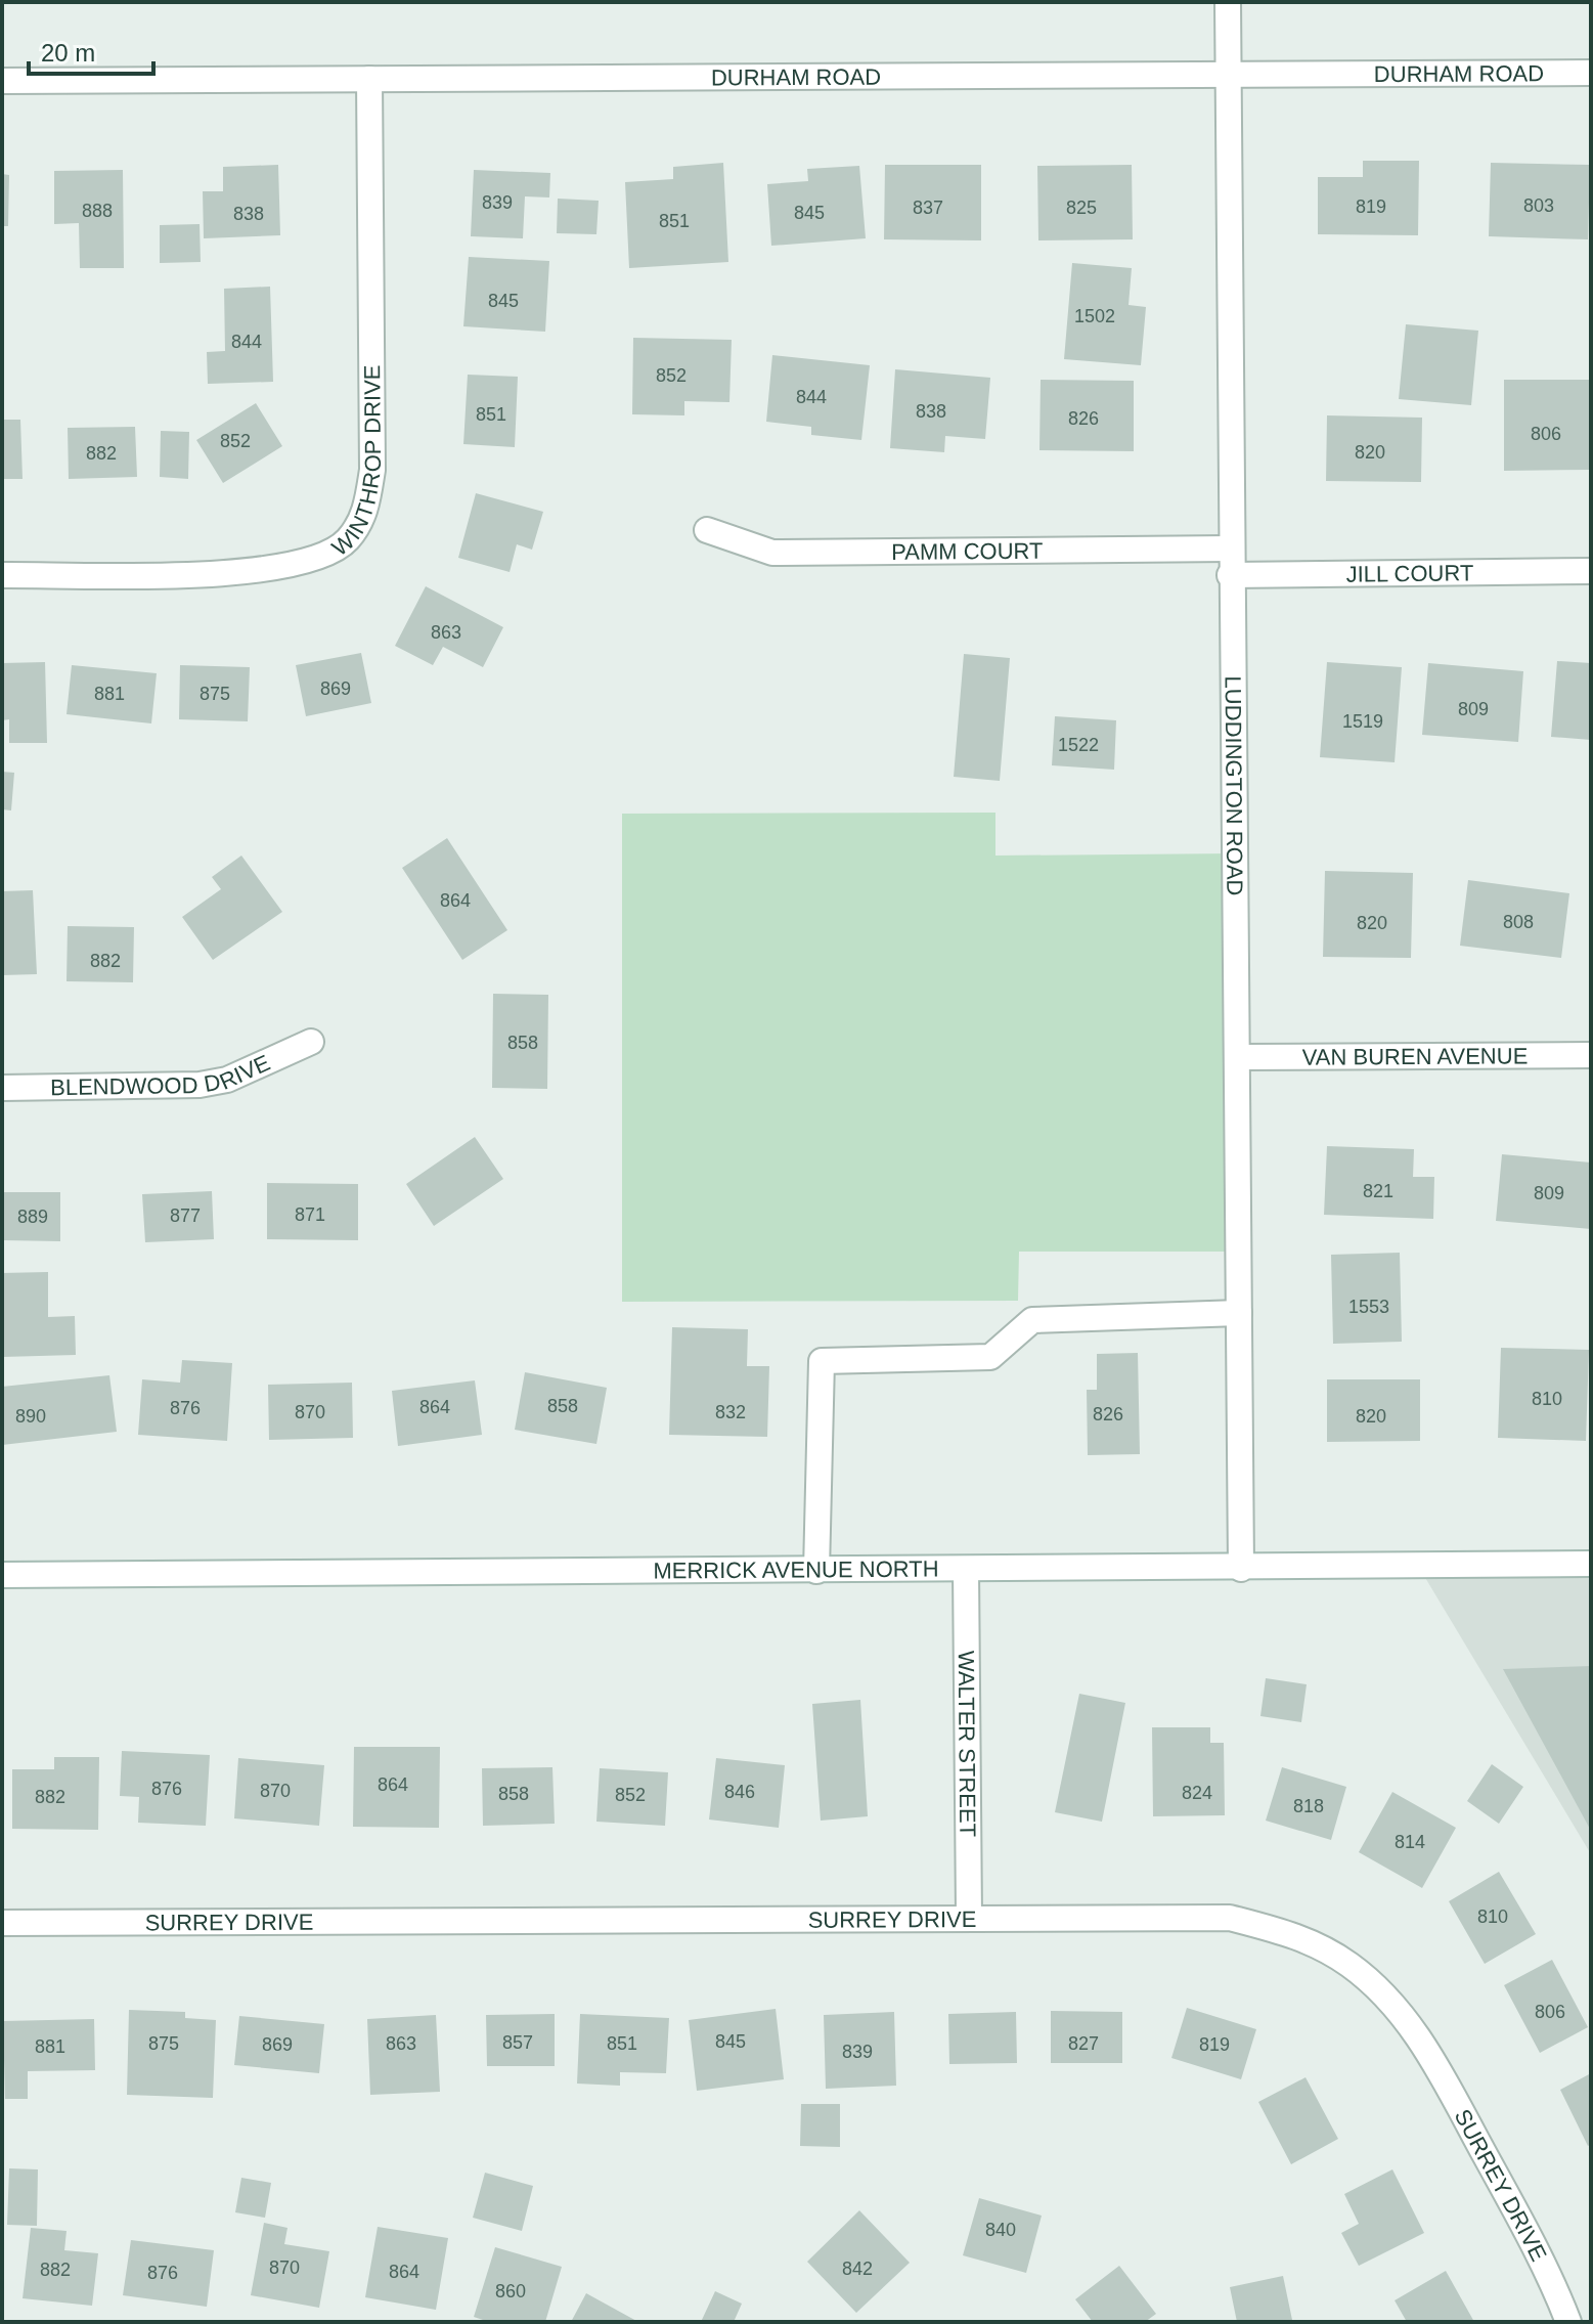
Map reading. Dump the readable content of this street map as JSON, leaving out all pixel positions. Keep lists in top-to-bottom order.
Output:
{
  "streets": {
    "street": [
      "DURHAM ROAD",
      "WINTHROP DRIVE",
      "PAMM COURT",
      "JILL COURT",
      "LUDDINGTON ROAD",
      "VAN BUREN AVENUE",
      "BLENDWOOD DRIVE",
      "MERRICK AVENUE NORTH",
      "WALTER STREET",
      "SURREY DRIVE"
    ]
  },
  "crossings": [
    ["DURHAM ROAD", "WINTHROP DRIVE"],
    ["DURHAM ROAD", "LUDDINGTON ROAD"],
    ["PAMM COURT", "LUDDINGTON ROAD"],
    ["JILL COURT", "LUDDINGTON ROAD"],
    ["LUDDINGTON ROAD", "VAN BUREN AVENUE"],
    ["LUDDINGTON ROAD", "MERRICK AVENUE NORTH"],
    ["MERRICK AVENUE NORTH", "WALTER STREET"],
    ["WALTER STREET", "SURREY DRIVE"]
  ],
  "house_numbers": [
    "839",
    "803",
    "819",
    "837",
    "825",
    "888",
    "845",
    "838",
    "851",
    "845",
    "1502",
    "844",
    "852",
    "844",
    "838",
    "851",
    "826",
    "806",
    "852",
    "820",
    "882",
    "863",
    "869",
    "881",
    "875",
    "809",
    "1519",
    "1522",
    "864",
    "808",
    "820",
    "882",
    "858",
    "821",
    "809",
    "871",
    "877",
    "889",
    "1553",
    "810",
    "858",
    "864",
    "876",
    "870",
    "832",
    "826",
    "890",
    "820",
    "864",
    "876",
    "870",
    "846",
    "824",
    "858",
    "852",
    "882",
    "818",
    "814",
    "810",
    "806",
    "845",
    "857",
    "875",
    "863",
    "851",
    "827",
    "869",
    "819",
    "881",
    "839",
    "840",
    "870",
    "842",
    "882",
    "864",
    "876",
    "860"
  ],
  "scale_bar": "20 m"
}
